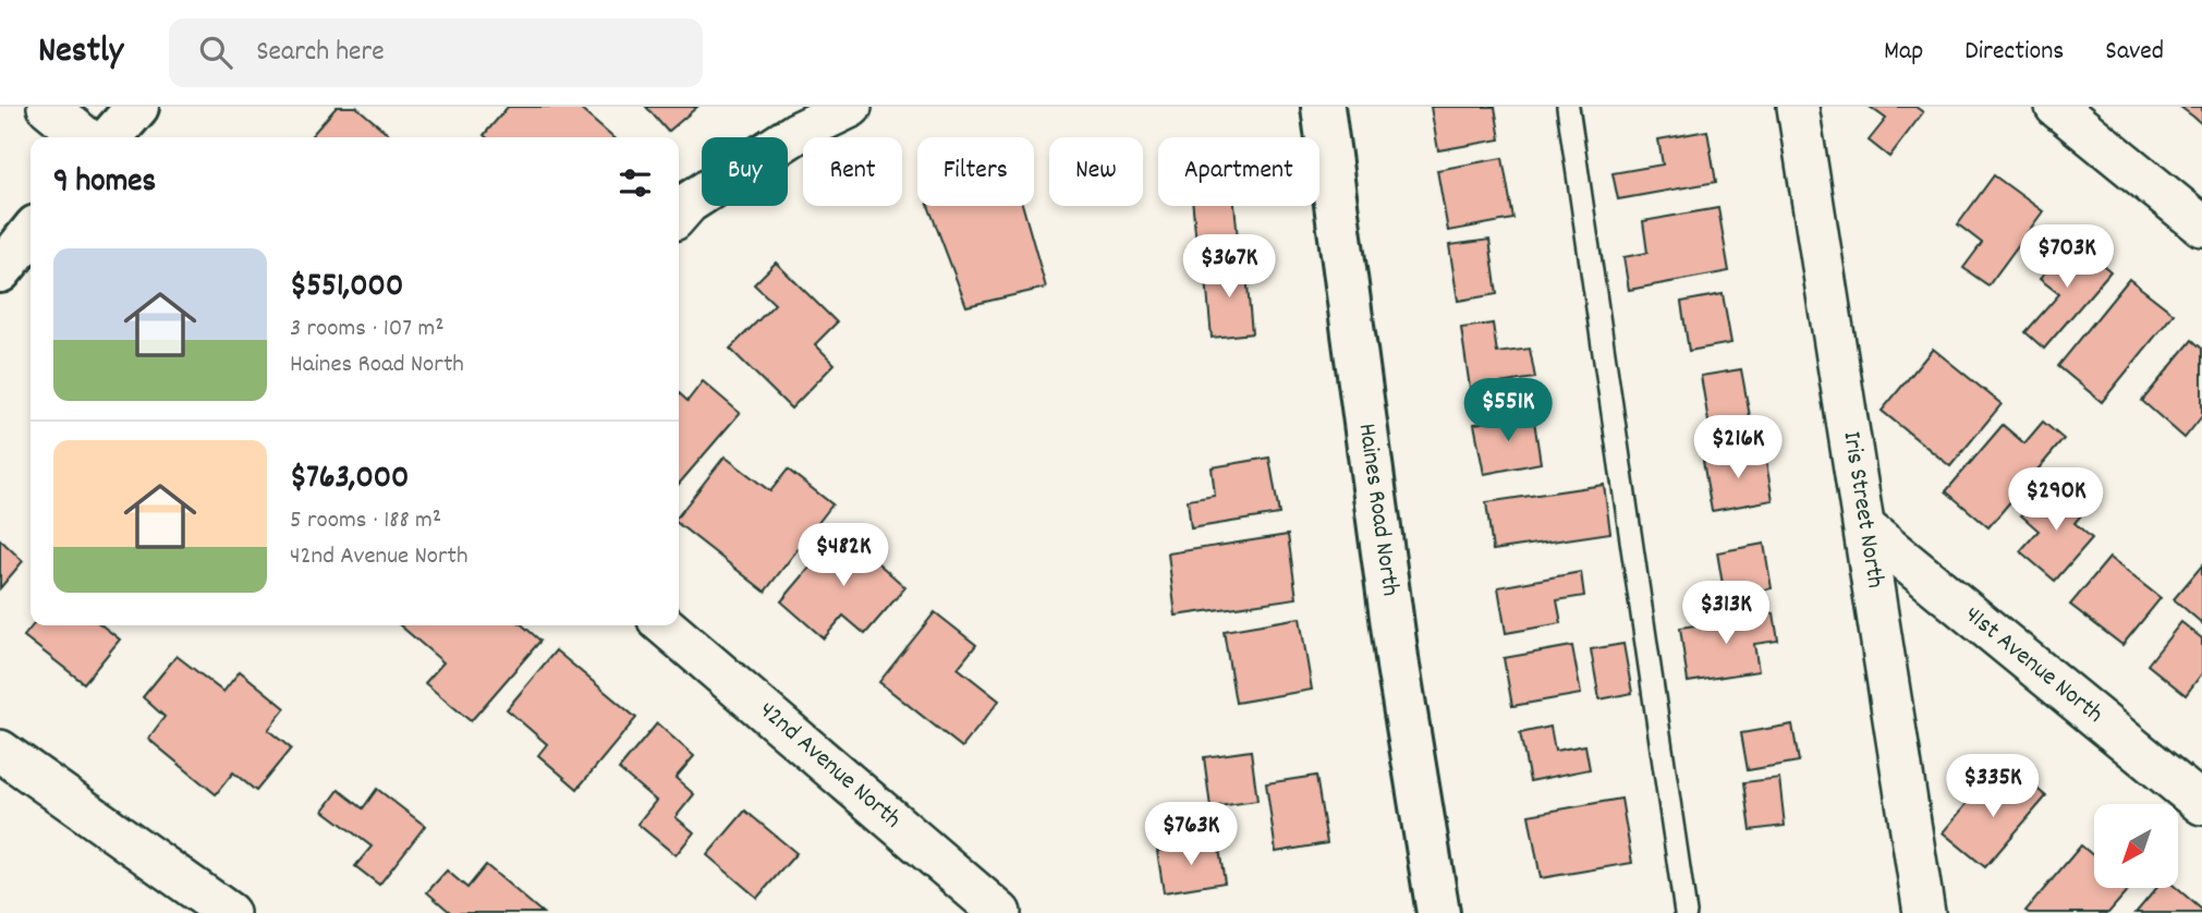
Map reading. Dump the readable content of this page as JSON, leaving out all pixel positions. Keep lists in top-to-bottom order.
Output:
{
  "streets": {
    "street": [
      "Haines Road North",
      "Iris Street North",
      "41st Avenue North",
      "42nd Avenue North"
    ]
  },
  "crossings": [
    ["Iris Street North", "41st Avenue North"]
  ],
  "north": "bottom left",
  "page": {
    "header": "Nestly",
    "search": "Search here",
    "nav": ["Map", "Directions", "Saved"],
    "chip": [
      "Buy",
      "Rent",
      "Filters",
      "New",
      "Apartment"
    ],
    "heading": "9 homes",
    "price": [
      "$703K",
      "$367K",
      "$551K",
      "$216K",
      "$290K",
      "$482K",
      "$313K",
      "$335K",
      "$763K"
    ],
    "list": [
      {
        "name": "$551,000",
        "note": "3 rooms · 107 m² · Haines Road North"
      },
      {
        "name": "$763,000",
        "note": "5 rooms · 188 m² · 42nd Avenue North"
      }
    ]
  }
}
